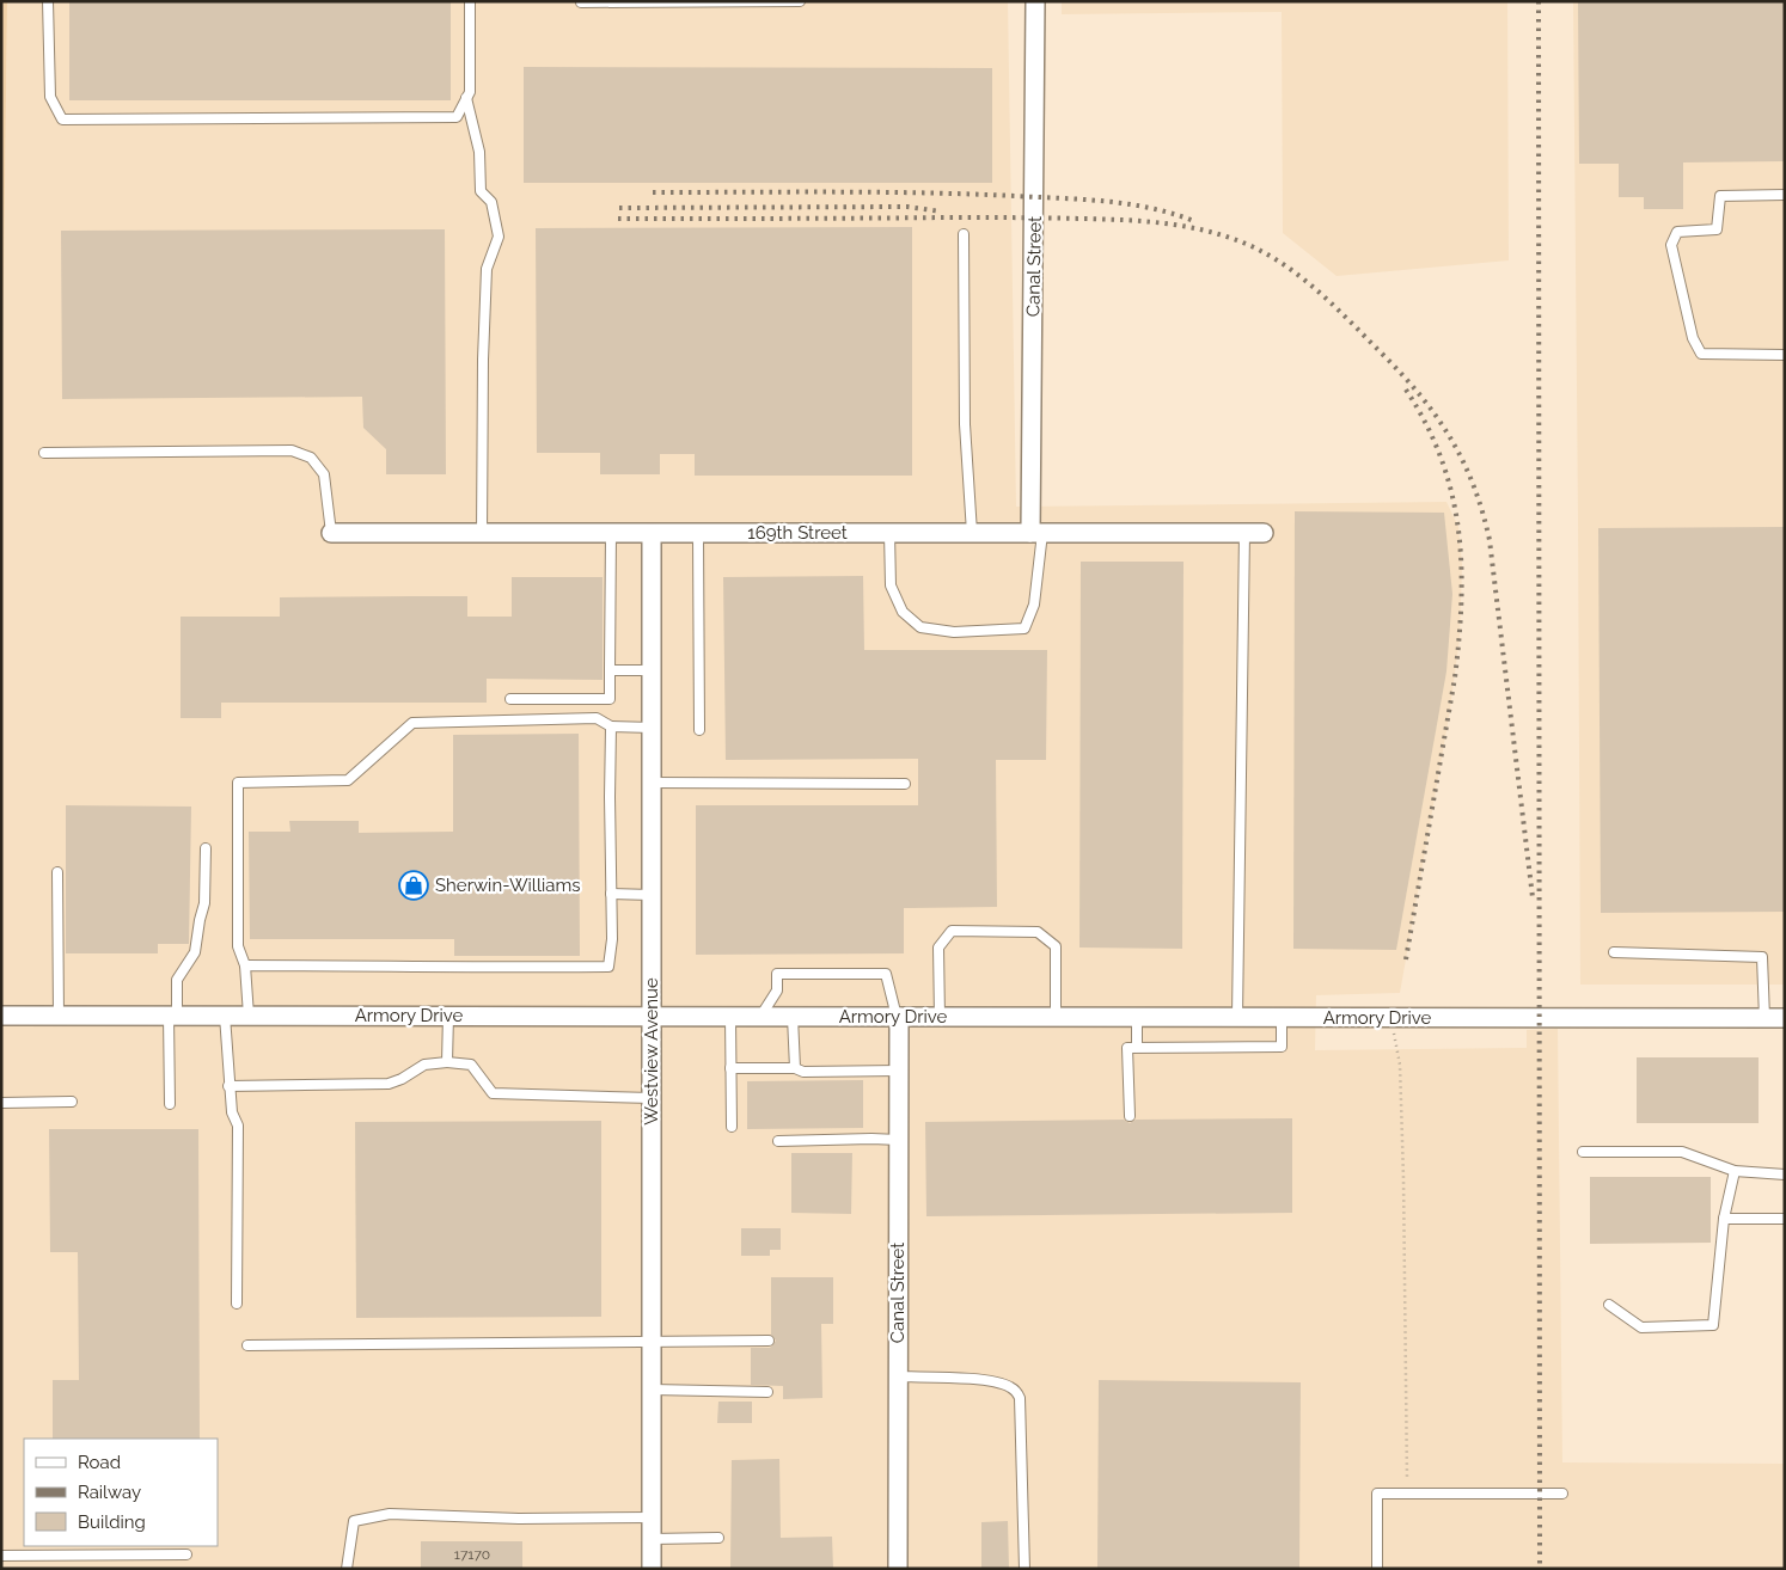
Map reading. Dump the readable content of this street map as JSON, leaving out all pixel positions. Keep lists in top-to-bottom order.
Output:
{
  "streets": {
    "street": [
      "Canal Street",
      "169th Street",
      "Armory Drive",
      "Westview Avenue"
    ]
  },
  "crossings": [
    ["Canal Street", "169th Street"],
    ["Canal Street", "Armory Drive"],
    ["169th Street", "Westview Avenue"],
    ["Armory Drive", "Westview Avenue"]
  ],
  "places": {
    "shop": ["Sherwin-Williams"]
  },
  "house_numbers": ["17170"],
  "legend": ["Road", "Railway", "Building"]
}
